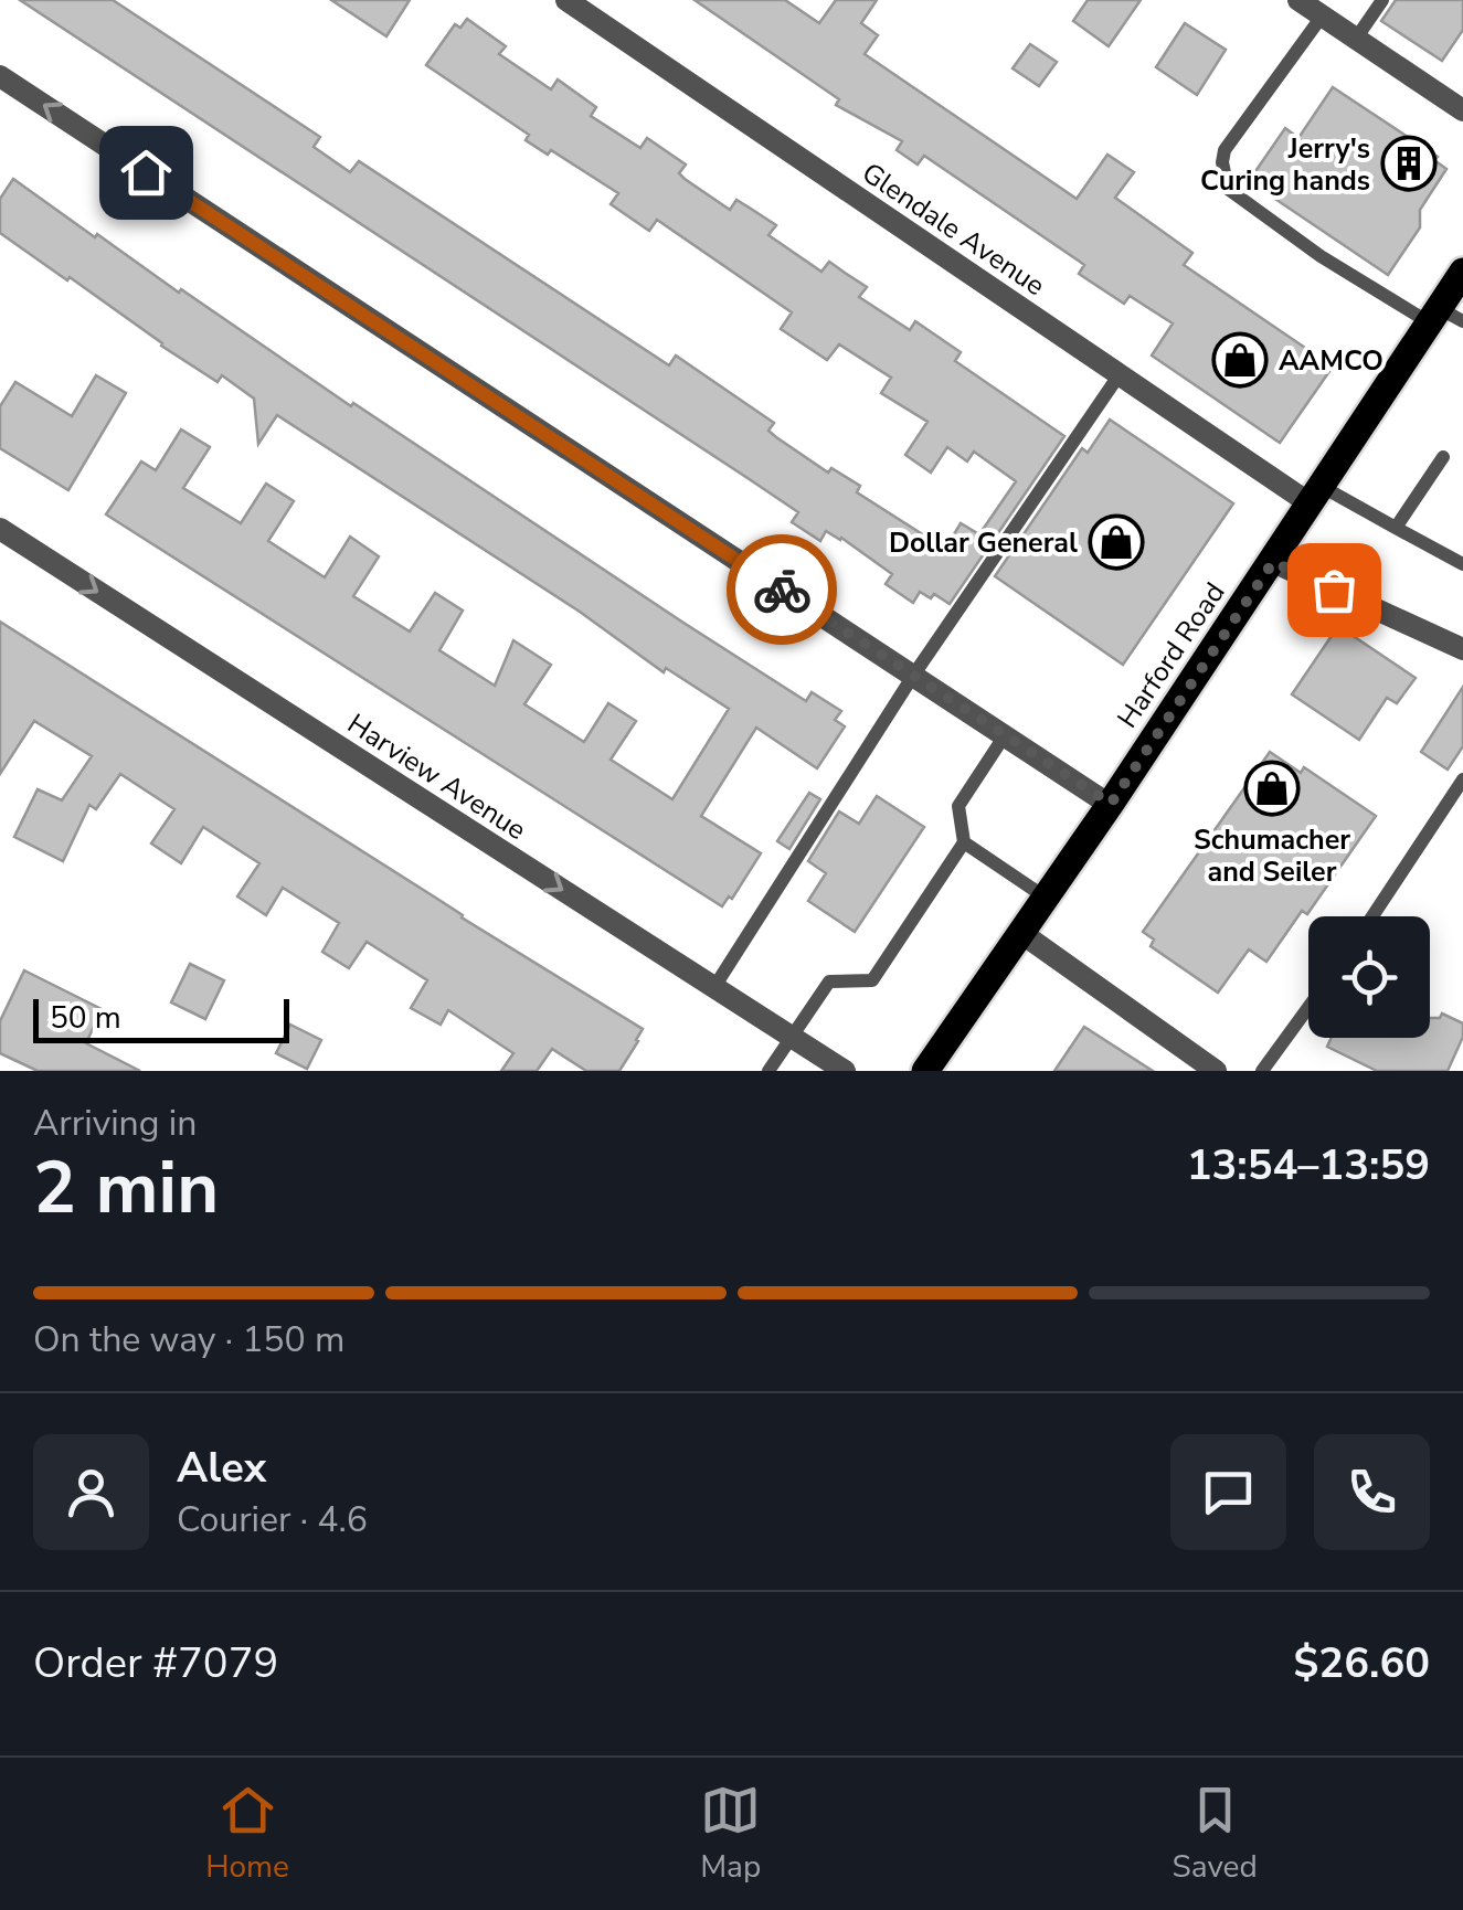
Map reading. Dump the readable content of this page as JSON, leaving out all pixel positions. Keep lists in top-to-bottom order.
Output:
{
  "streets": {
    "main road": ["Harford Road"],
    "street": ["Glendale Avenue", "Harview Avenue"]
  },
  "crossings": [
    ["Glendale Avenue", "Harford Road"]
  ],
  "one_way": ["Harview Avenue"],
  "places": {
    "building": ["Jerry's Curing hands"],
    "shop": ["AAMCO", "Dollar General", "Schumacher and Seiler"]
  },
  "scale_bar": "50 m",
  "page": {
    "scale": "50 m",
    "heading": ["2 min", "Arriving in", "13:54–13:59"],
    "panel": [
      "Alex",
      "Courier · 4.6",
      "Order #7079",
      "$26.60"
    ],
    "bar": "On the way · 150 m",
    "tabs": ["Home", "Map", "Saved"]
  }
}
